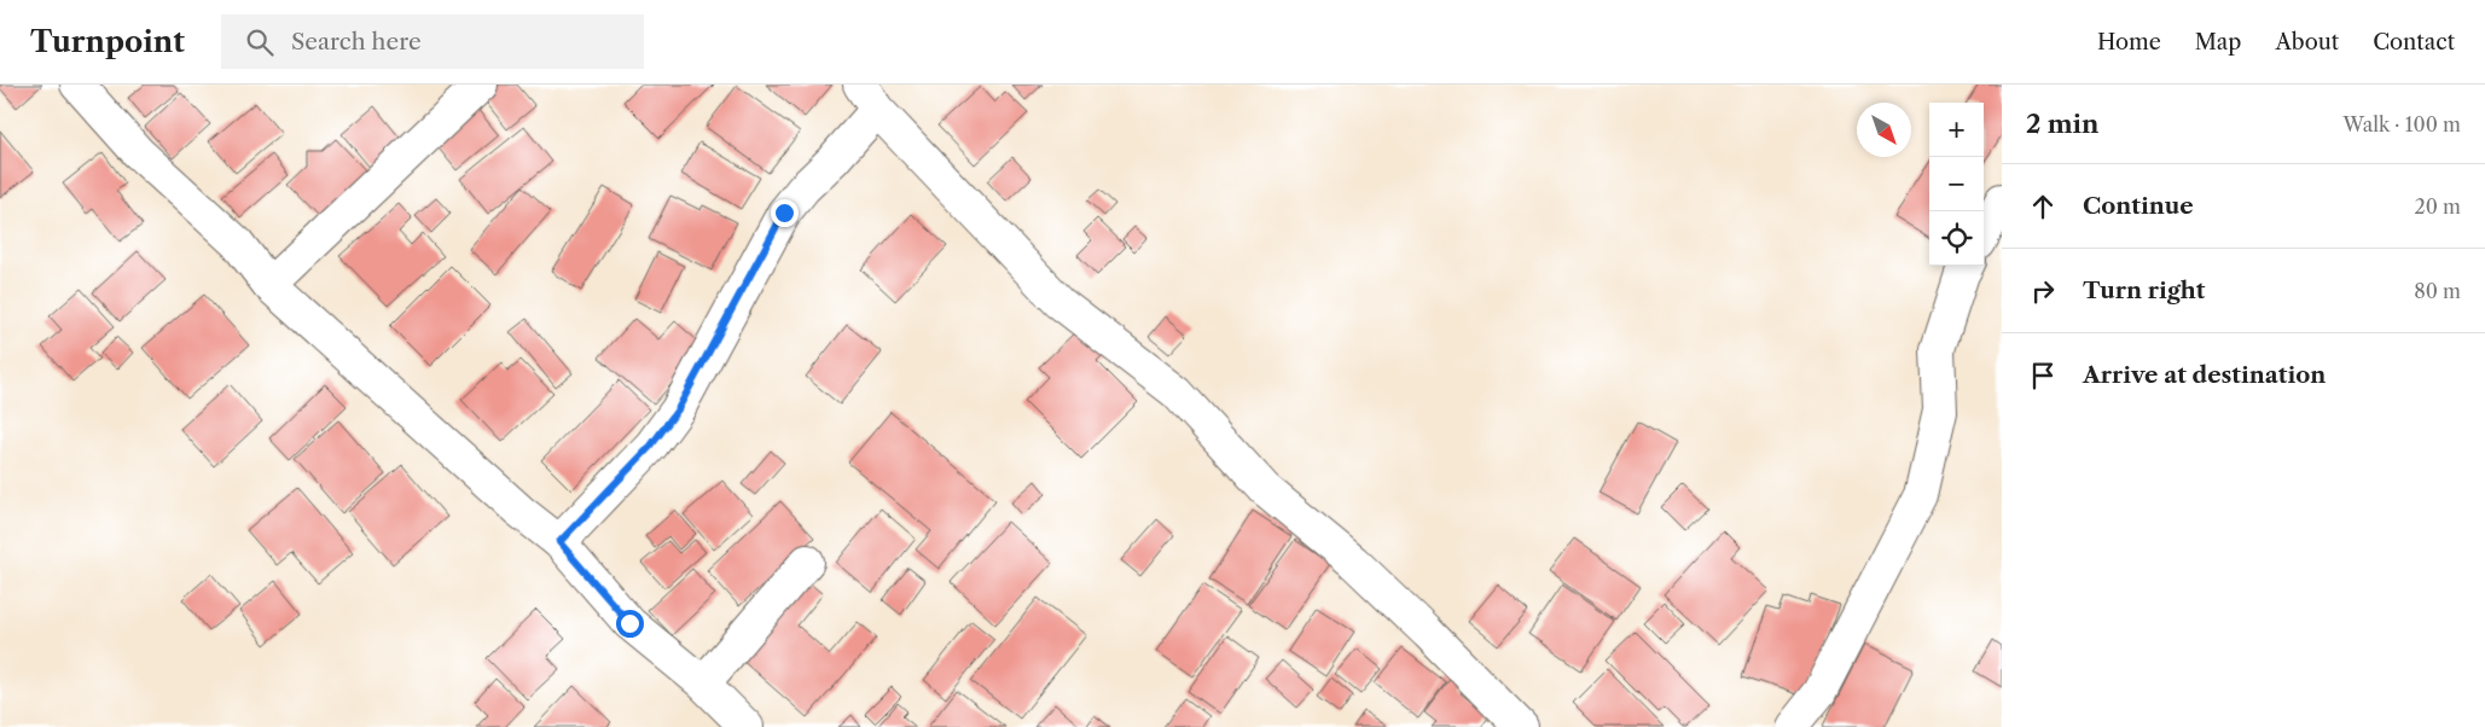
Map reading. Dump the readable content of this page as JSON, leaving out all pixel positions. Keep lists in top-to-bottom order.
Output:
{
  "north": "bottom right",
  "page": {
    "header": "Turnpoint",
    "search": "Search here",
    "nav": [
      "Home",
      "Map",
      "About",
      "Contact"
    ],
    "heading": ["2 min", "Walk · 100 m"],
    "map_buttons": ["+", "−"],
    "list": [
      ["Continue", "20 m"],
      ["Turn right", "80 m"],
      "Arrive at destination"
    ]
  }
}
